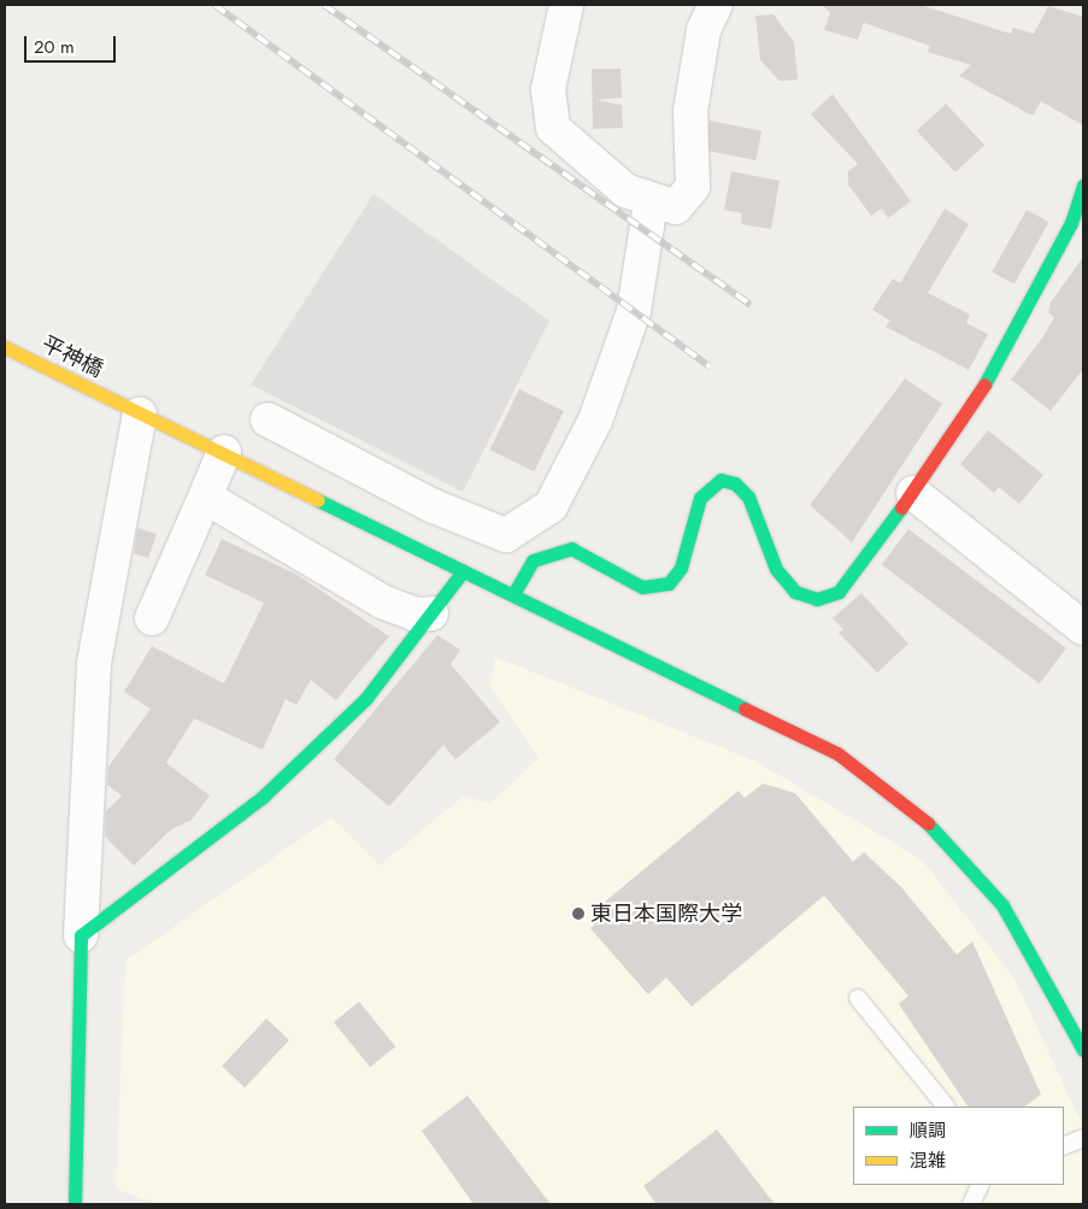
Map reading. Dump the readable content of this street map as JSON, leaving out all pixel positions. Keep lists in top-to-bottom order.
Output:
{
  "streets": {
    "street": ["平神橋"]
  },
  "places": ["東日本国際大学"],
  "legend": ["順調", "混雑"],
  "scale_bar": "20 m"
}
